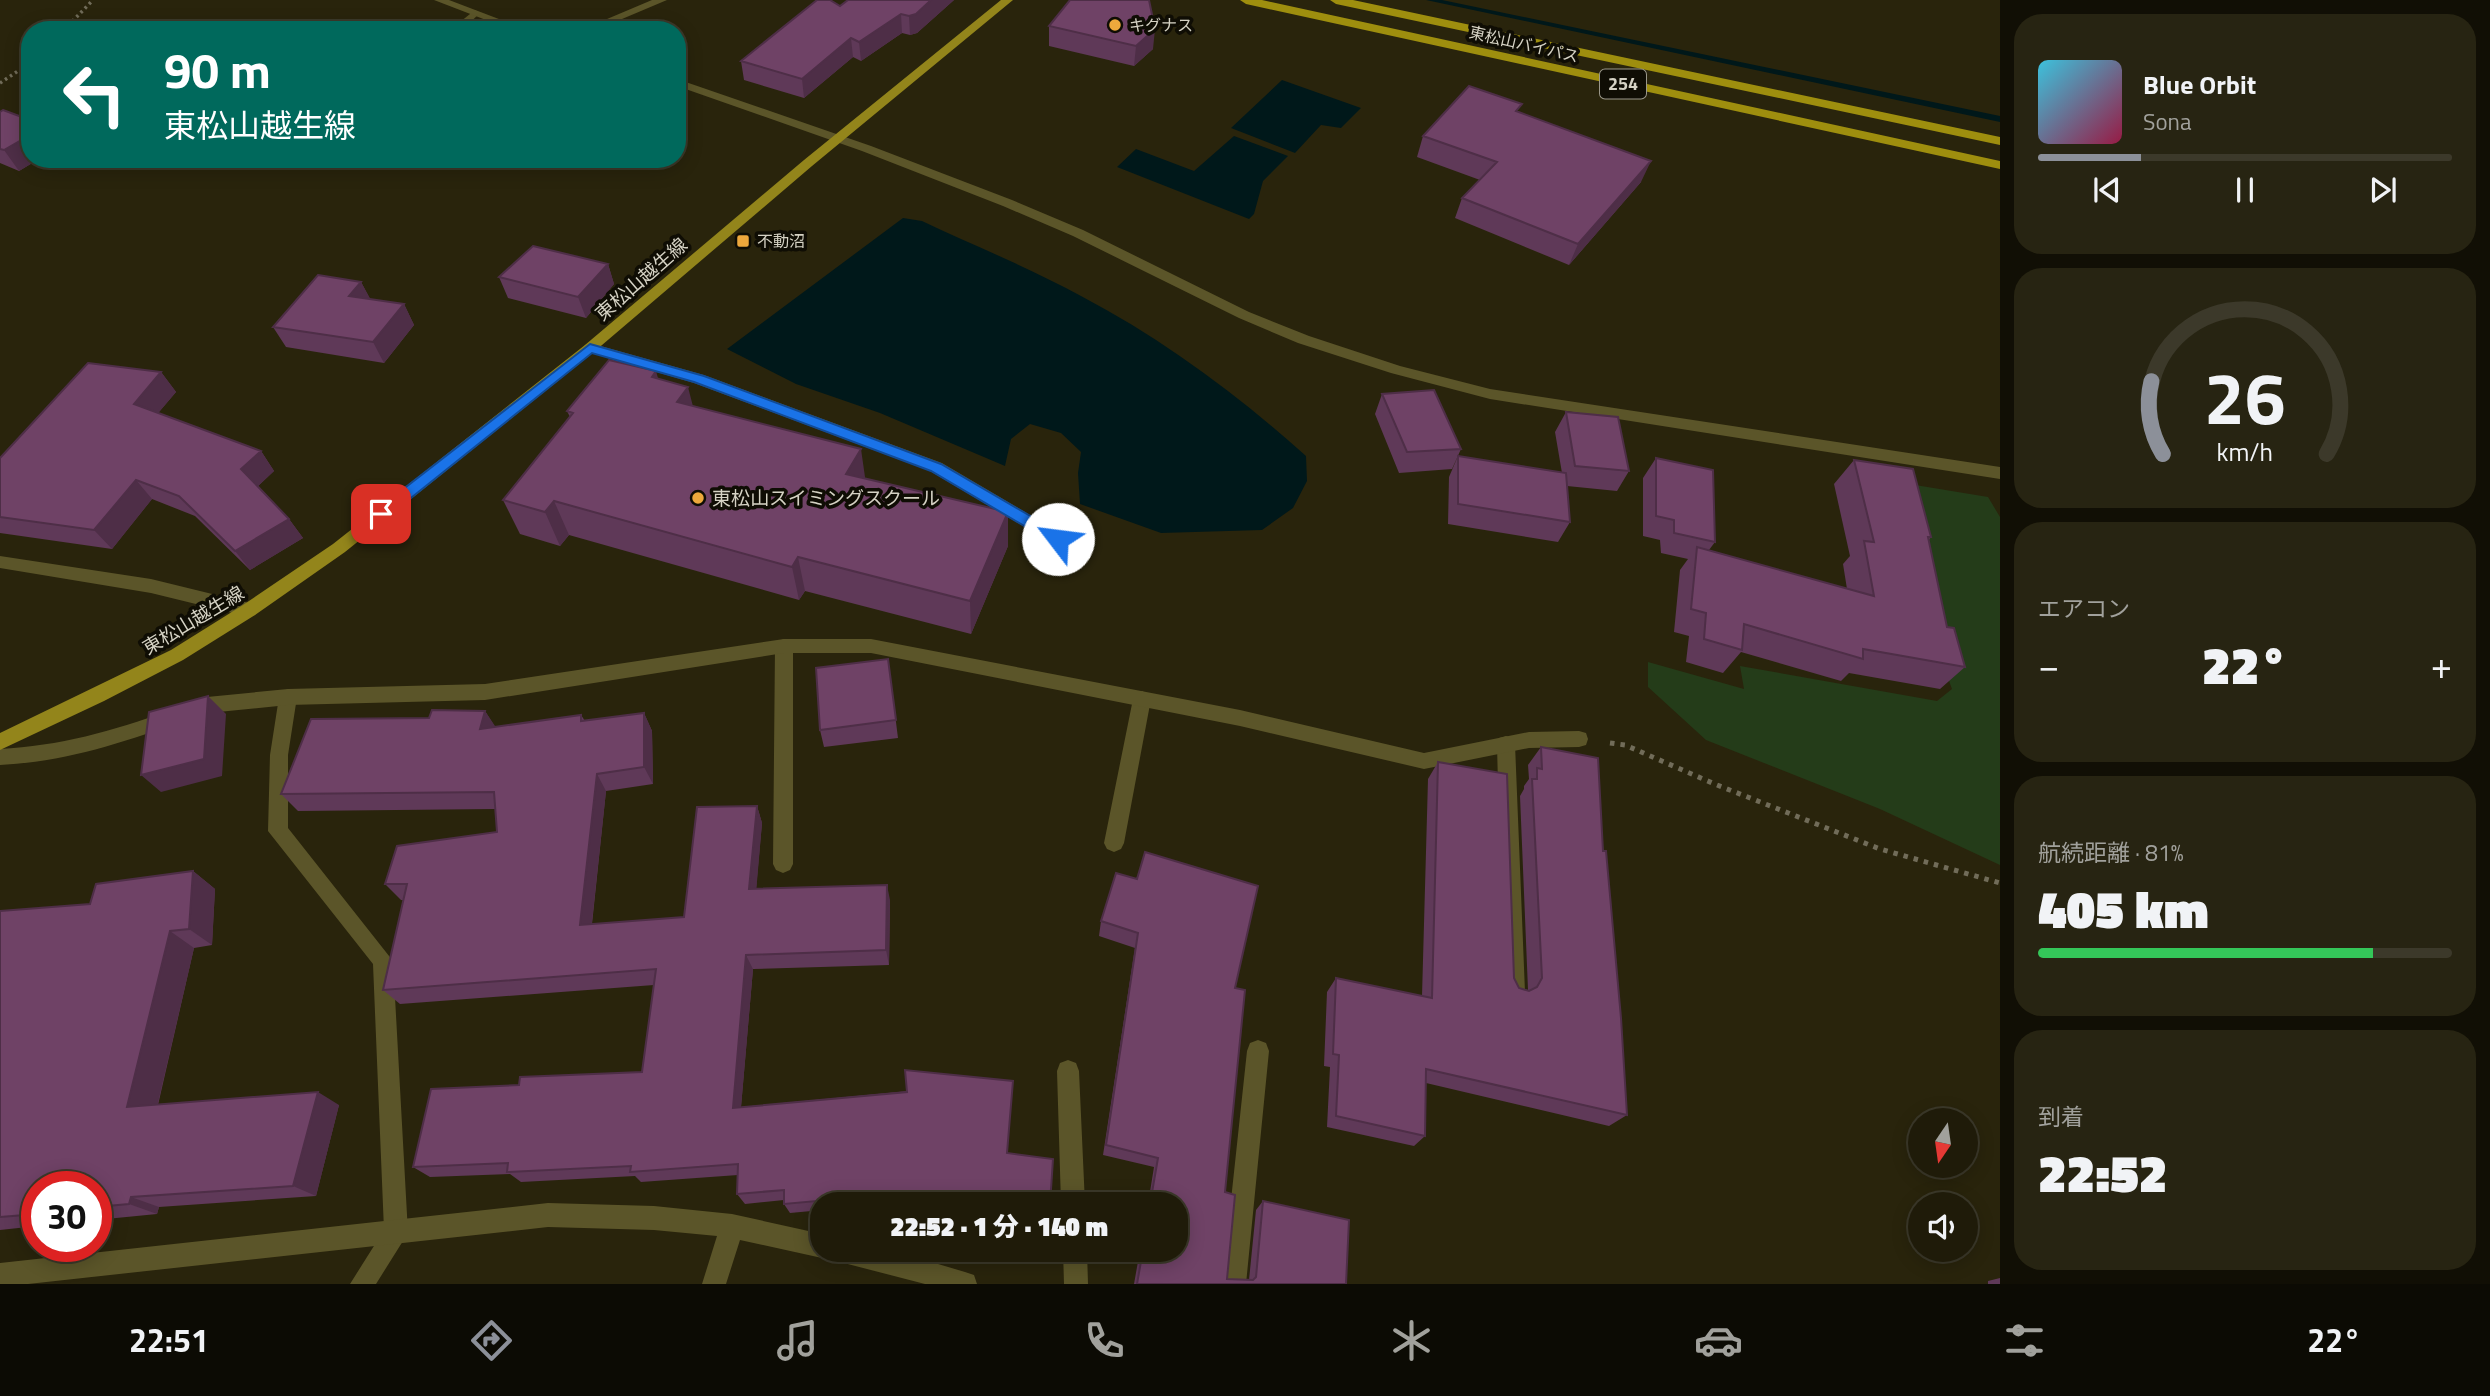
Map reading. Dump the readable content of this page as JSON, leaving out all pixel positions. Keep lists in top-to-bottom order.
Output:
{
  "streets": {
    "highway": ["東松山バイパス", "254"],
    "main road": ["東松山越生線"]
  },
  "places": {
    "other": ["キグナス", "東松山スイミングスクール"],
    "transit": ["不動沼"]
  },
  "north": "bottom",
  "page": {
    "turn": ["90 m", "東松山越生線"],
    "song": ["Blue Orbit", "Sona"],
    "tile": [
      "エアコン",
      ["航続距離 · 81%", "405 km"],
      ["到着", "22:52"]
    ],
    "heat": ["−", "22°", "+"],
    "limit": "30",
    "trip": "22:52 · 1 分 · 140 m",
    "tabs": ["22:51", "22°"],
    "gauge": ["26", "km/h"]
  }
}
